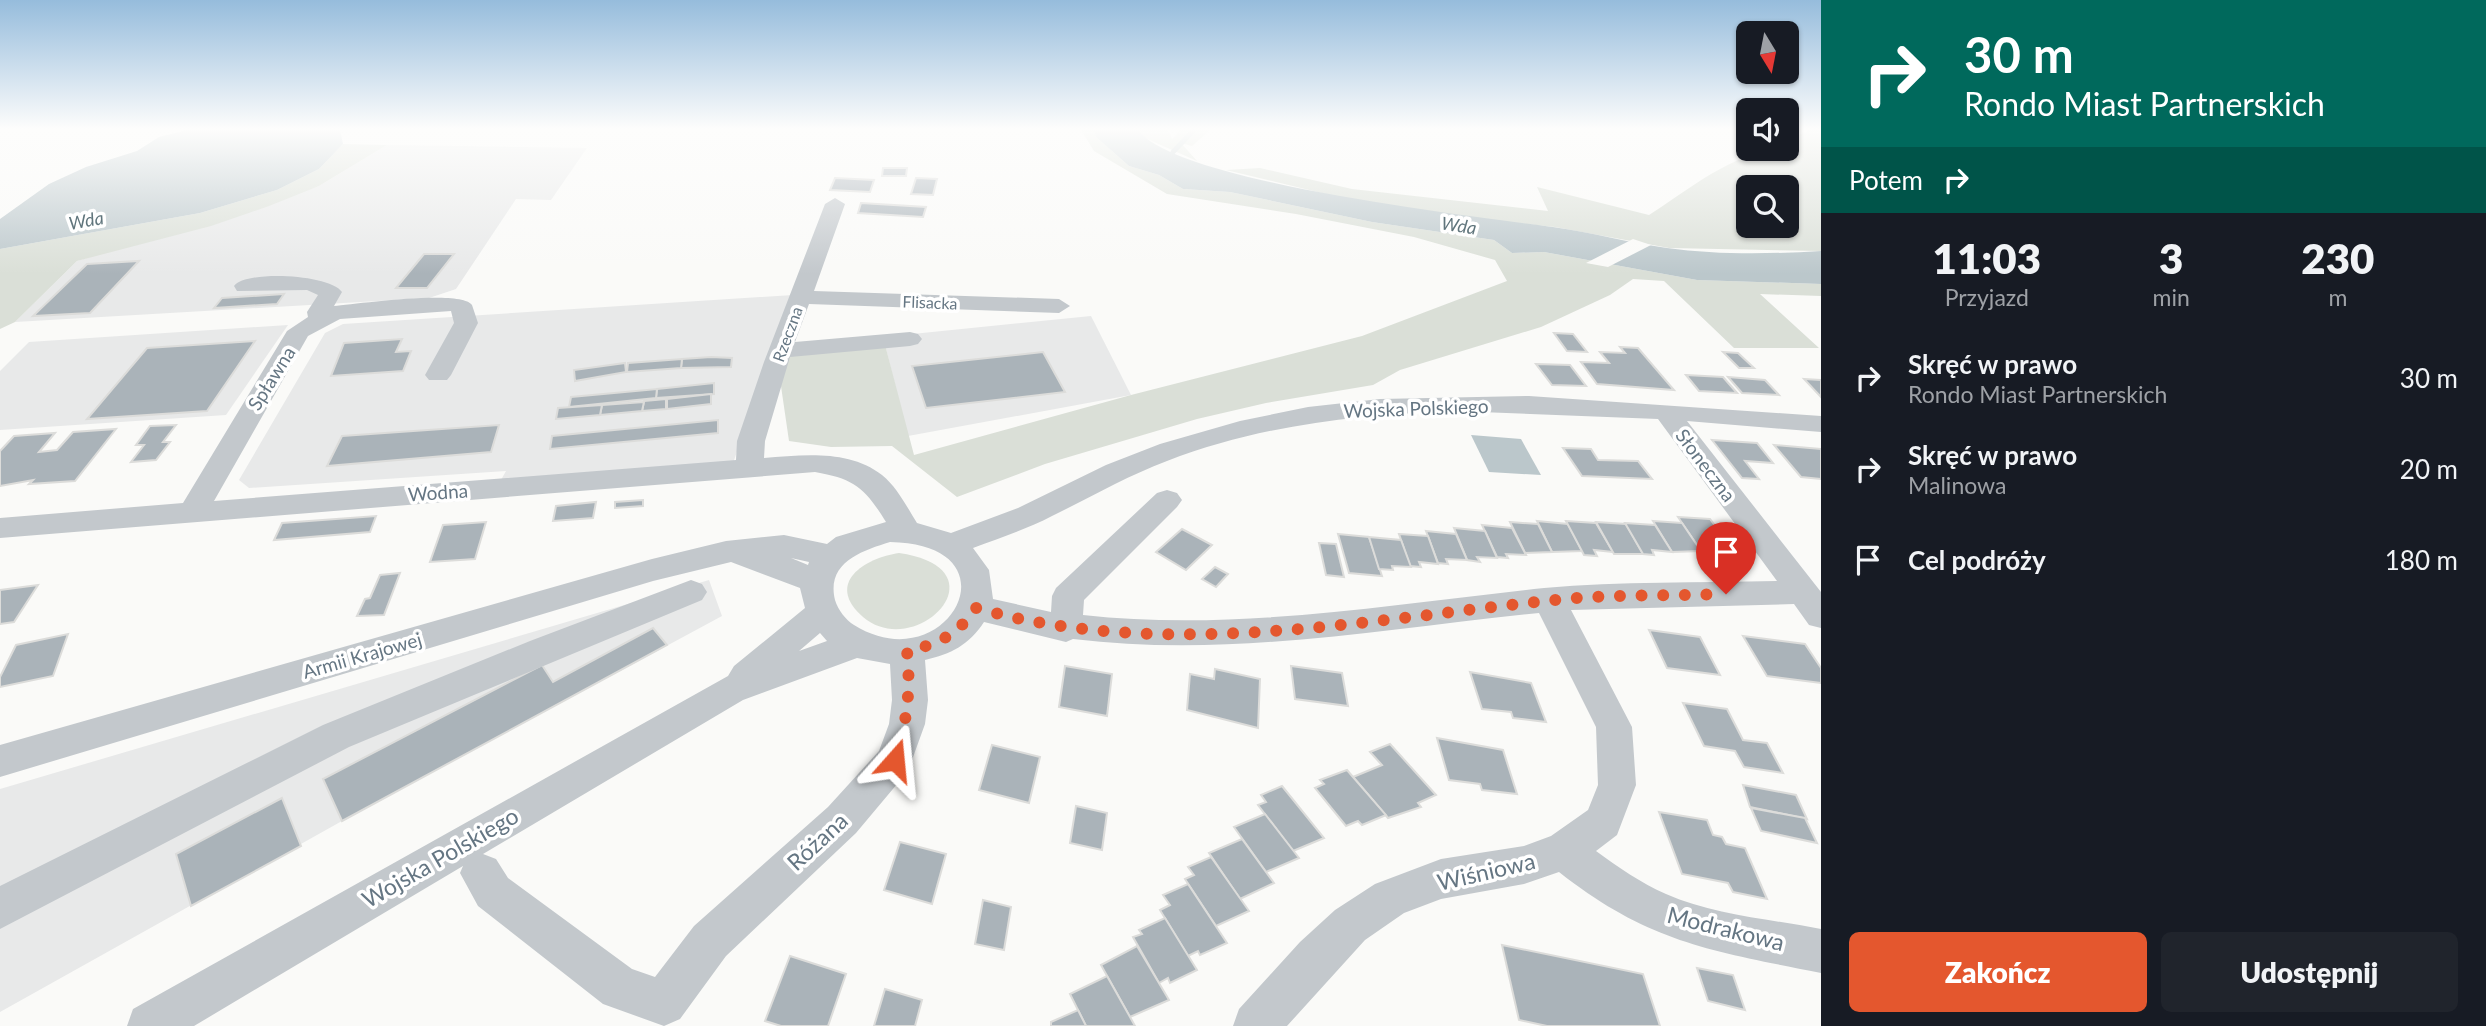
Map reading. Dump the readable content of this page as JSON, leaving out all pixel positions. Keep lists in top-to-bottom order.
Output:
{
  "streets": {
    "street": [
      "Flisacka",
      "Rzeczna",
      "Spławna",
      "Wojska Polskiego",
      "Słoneczna",
      "Wodna",
      "Armii Krajowej",
      "Różana",
      "Wiśniowa",
      "Modrakowa"
    ]
  },
  "crossings": [
    ["Flisacka", "Rzeczna"],
    ["Rzeczna", "Wodna"],
    ["Spławna", "Wodna"],
    ["Wojska Polskiego", "Słoneczna"],
    ["Wojska Polskiego", "Armii Krajowej"],
    ["Wojska Polskiego", "Różana"],
    ["Armii Krajowej", "Różana"],
    ["Wiśniowa", "Modrakowa"]
  ],
  "water": ["Wda"],
  "north": "bottom",
  "page": {
    "turn": ["30 m", "Rondo Miast Partnerskich"],
    "then": "Potem",
    "eta": [
      "11:03",
      "Przyjazd",
      "3",
      "min",
      "230",
      "m"
    ],
    "list": [
      {
        "name": "Skręć w prawo",
        "note": "Rondo Miast Partnerskich",
        "value": "30 m"
      },
      {
        "name": "Skręć w prawo",
        "note": "Malinowa",
        "value": "20 m"
      },
      {
        "name": "Cel podróży",
        "value": "180 m"
      }
    ],
    "buttons": ["Zakończ", "Udostępnij"]
  }
}
